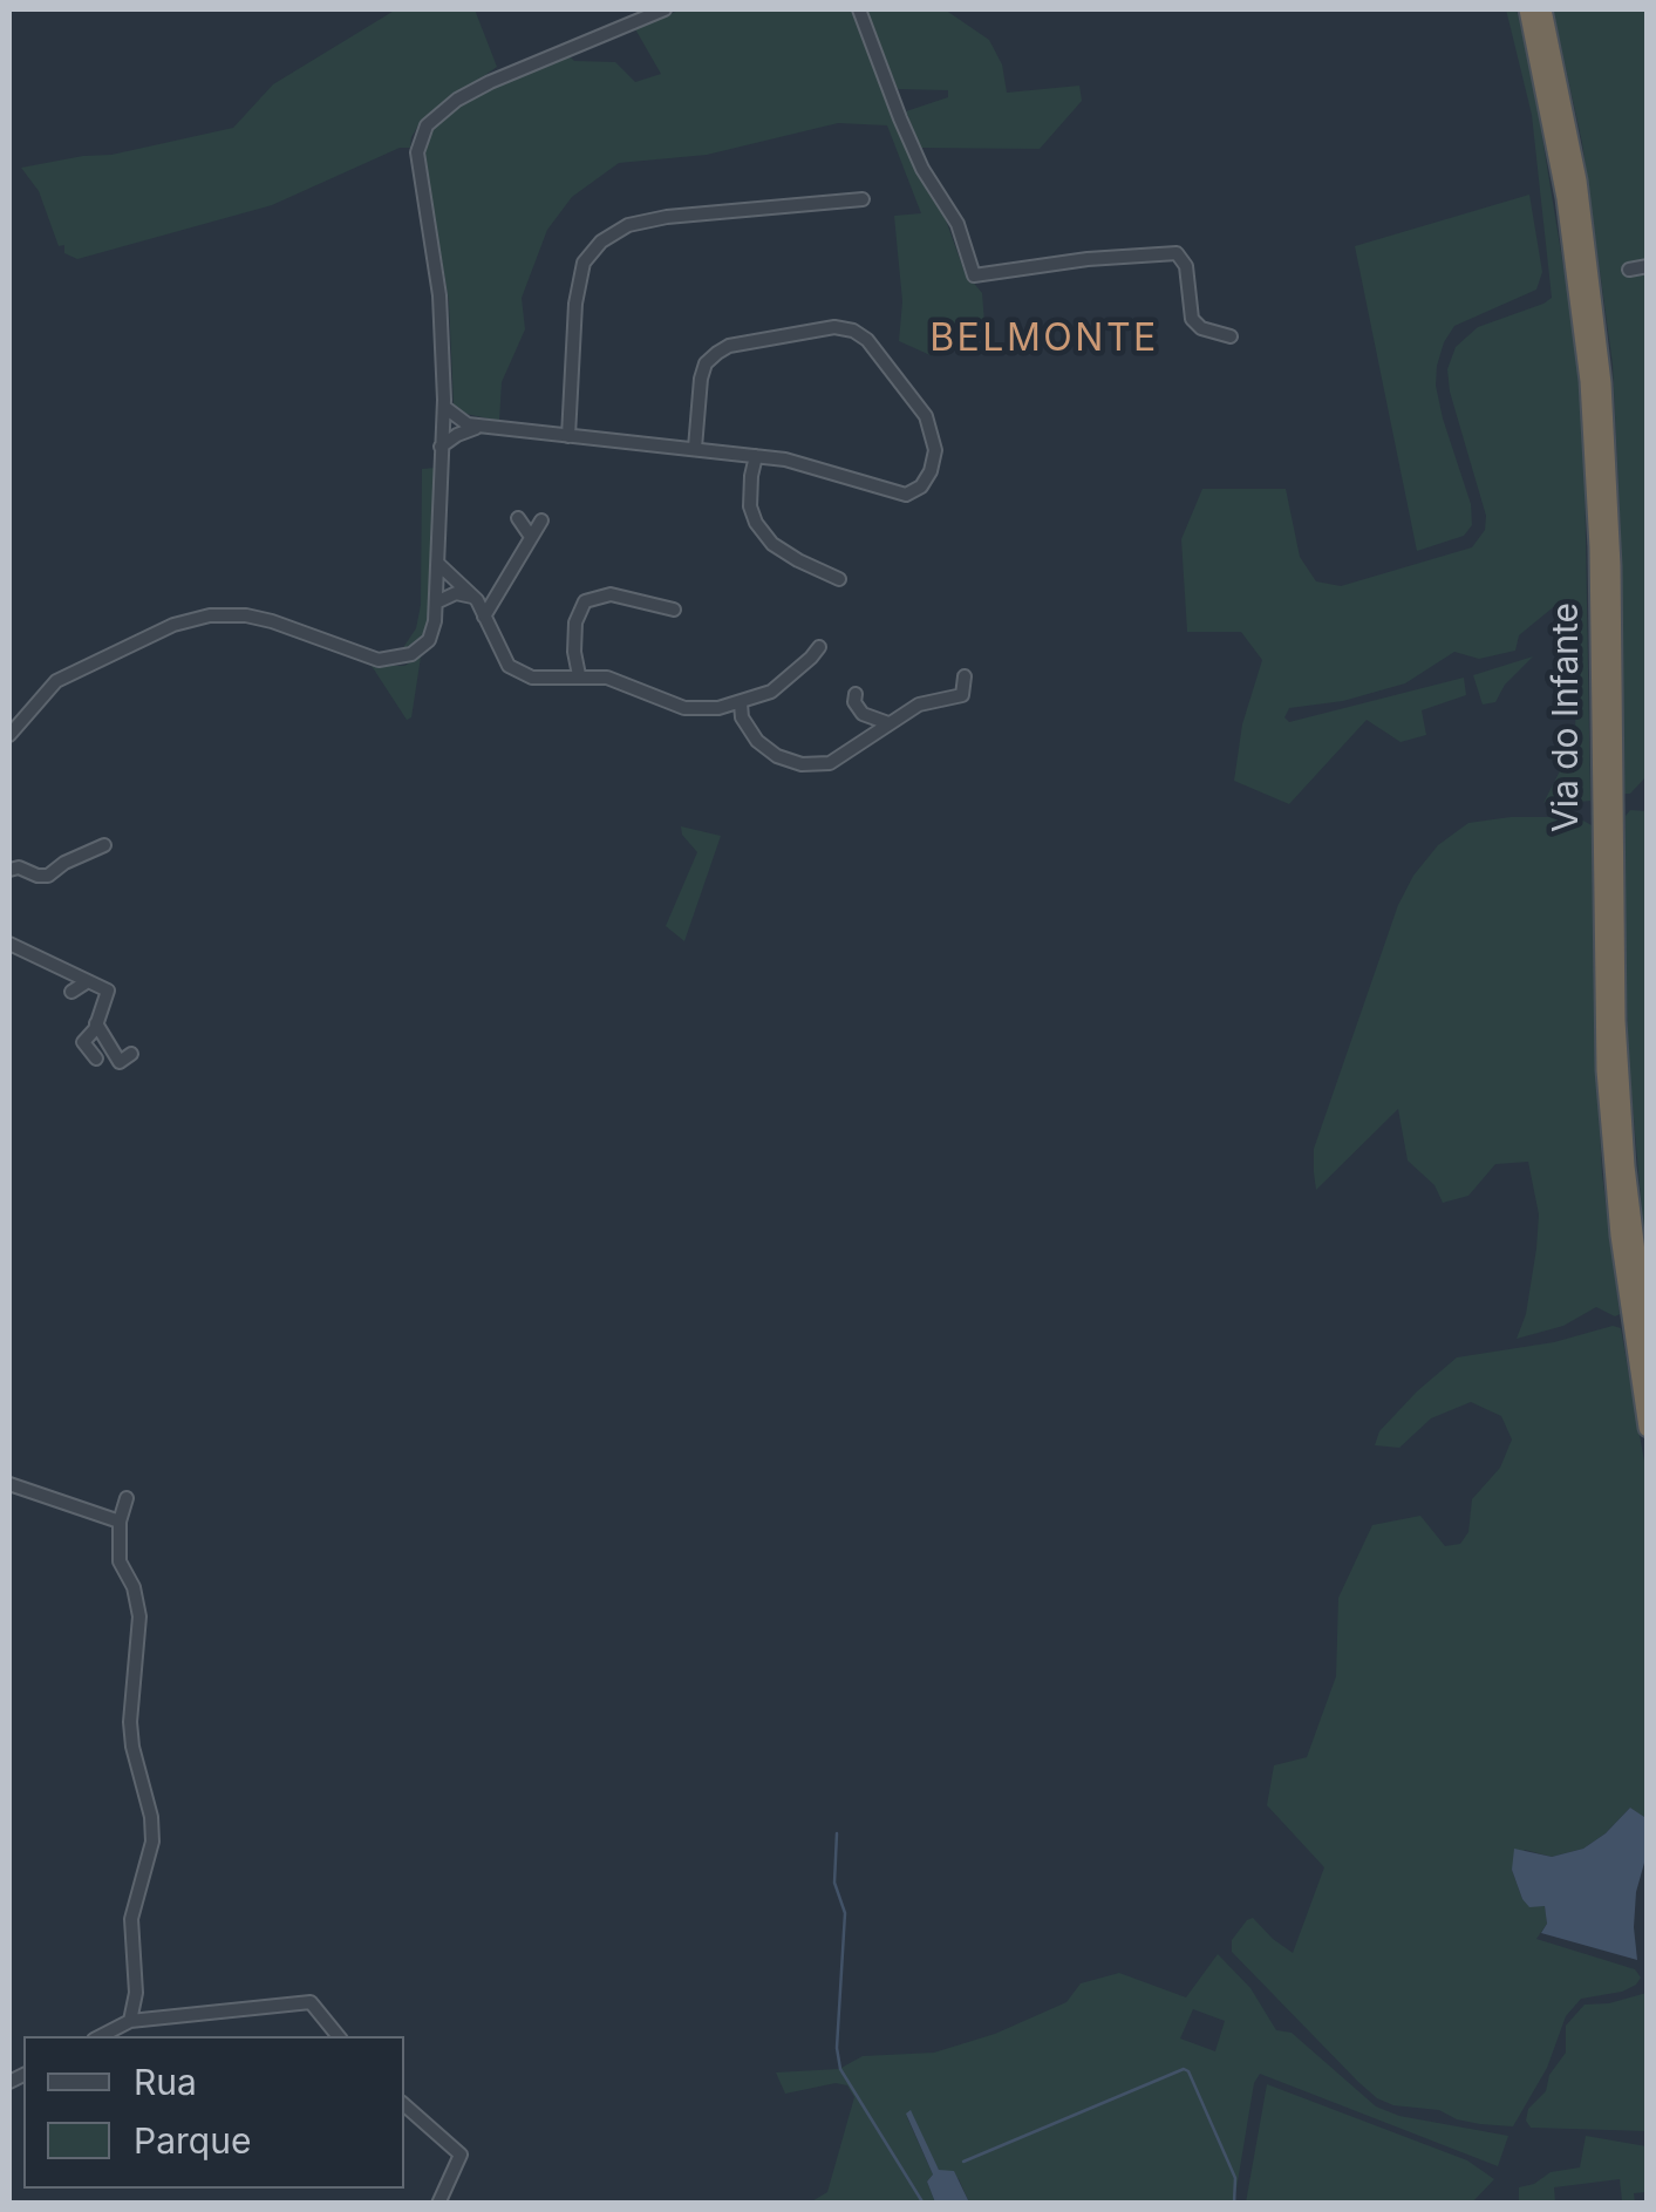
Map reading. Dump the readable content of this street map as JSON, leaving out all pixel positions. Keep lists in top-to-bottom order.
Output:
{
  "streets": {
    "highway": ["Via do Infante"]
  },
  "districts": ["BELMONTE"],
  "legend": ["Rua", "Parque"]
}
